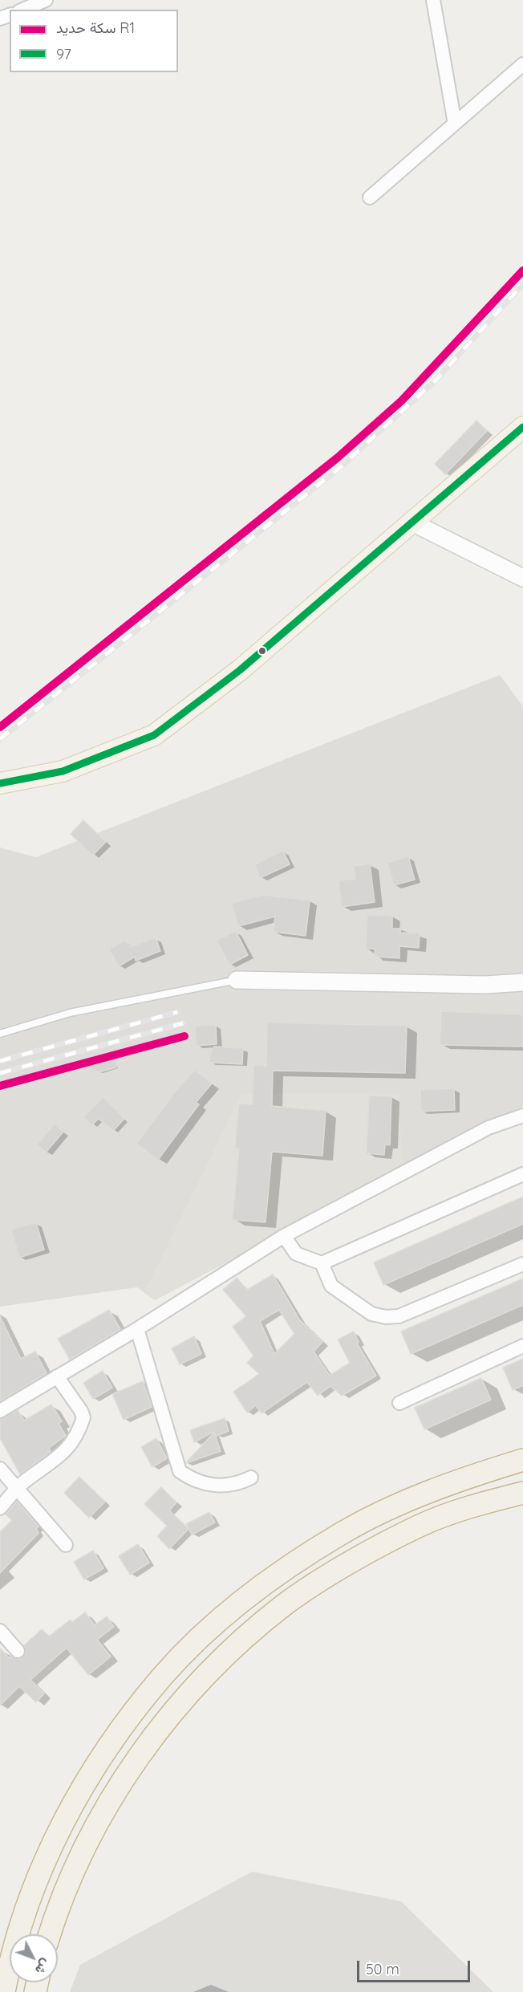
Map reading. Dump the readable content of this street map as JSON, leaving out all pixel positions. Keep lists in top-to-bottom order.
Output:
{
  "lines": ["rail line R1", "transit line 97"],
  "legend": ["سكة حديد R1", "97"],
  "scale_bar": "50 m",
  "north": "bottom right"
}
